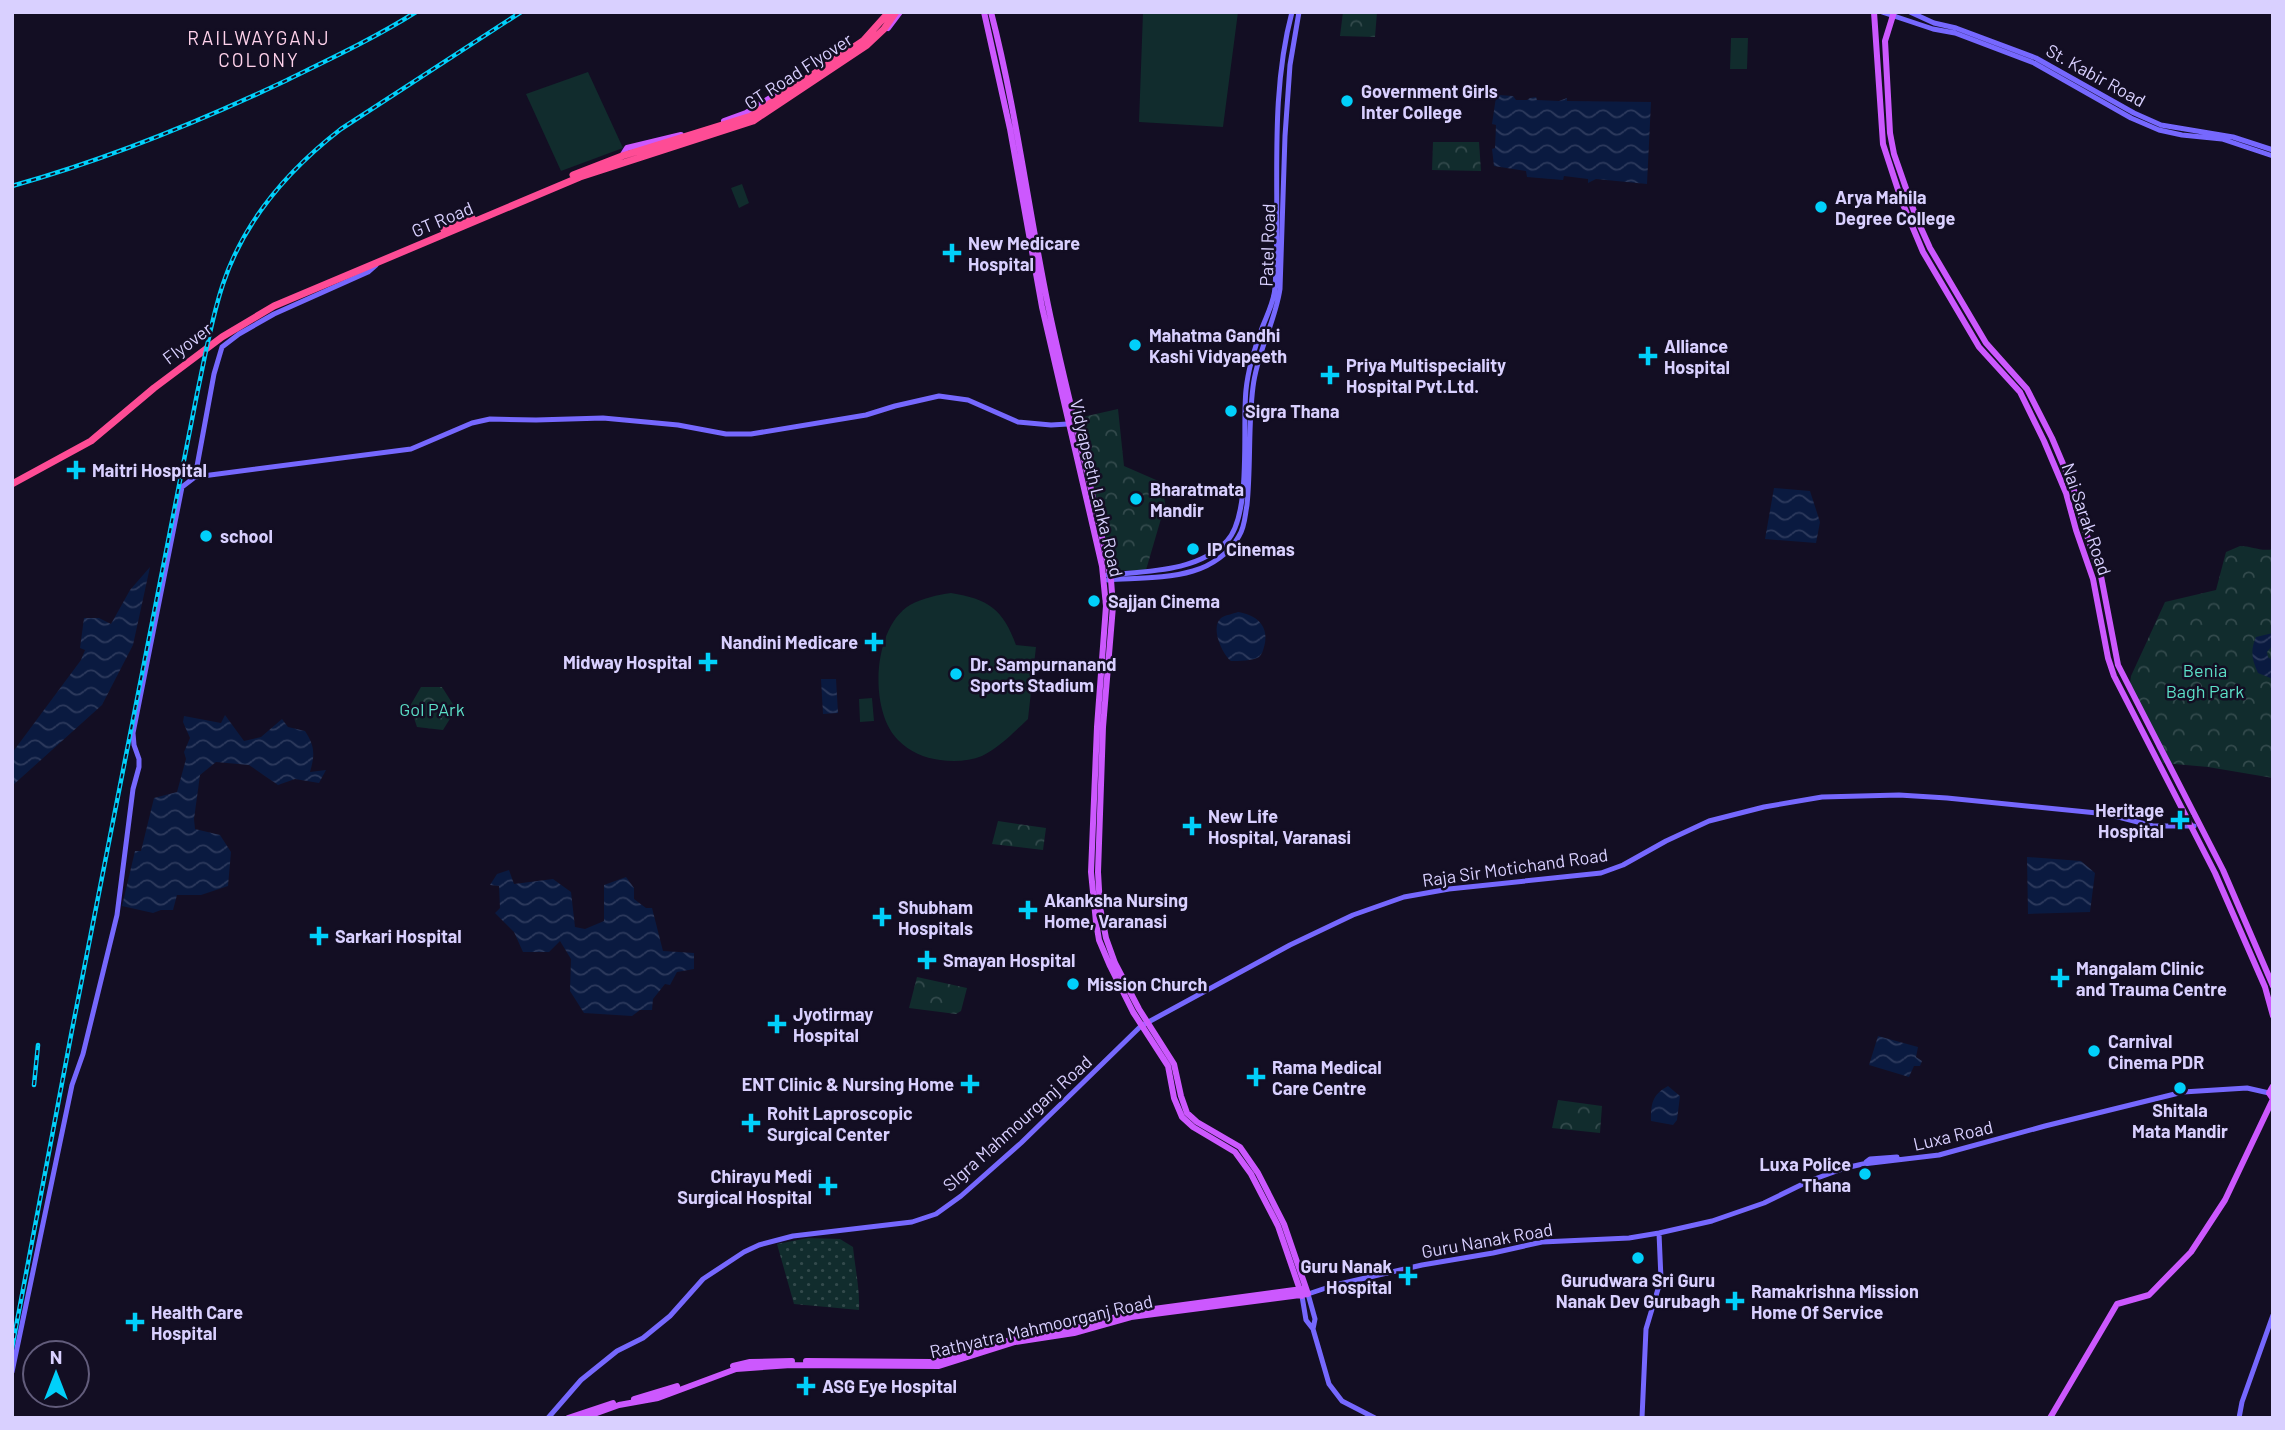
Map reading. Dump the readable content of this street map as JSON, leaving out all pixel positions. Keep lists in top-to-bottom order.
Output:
{
  "streets": {
    "highway": ["GT Road Flyover", "GT Road", "Flyover"],
    "main road": ["Vidyapeeth Lanka Road", "Nai Sarak Road", "Rathyatra Mahmoorganj Road"],
    "street": [
      "St. Kabir Road",
      "Patel Road",
      "Raja Sir Motichand Road",
      "SIgra Mahmourganj Road",
      "Luxa Road",
      "Guru Nanak Road"
    ]
  },
  "crossings": [
    ["GT Road Flyover", "GT Road"],
    ["St. Kabir Road", "Nai Sarak Road"],
    ["GT Road", "Flyover"],
    ["Patel Road", "Vidyapeeth Lanka Road"],
    ["Vidyapeeth Lanka Road", "Raja Sir Motichand Road"],
    ["Vidyapeeth Lanka Road", "SIgra Mahmourganj Road"],
    ["Vidyapeeth Lanka Road", "Guru Nanak Road"],
    ["Vidyapeeth Lanka Road", "Rathyatra Mahmoorganj Road"],
    ["Nai Sarak Road", "Raja Sir Motichand Road"],
    ["Raja Sir Motichand Road", "SIgra Mahmourganj Road"],
    ["Luxa Road", "Guru Nanak Road"],
    ["Guru Nanak Road", "Rathyatra Mahmoorganj Road"]
  ],
  "districts": ["RAILWAYGANJ COLONY"],
  "parks": ["Benia Bagh Park", "Gol PArk"],
  "places": {
    "other": [
      "Government Girls Inter College",
      "Arya Mahila Degree College",
      "Mahatma Gandhi Kashi Vidyapeeth",
      "Sigra Thana",
      "Bharatmata Mandir",
      "school",
      "IP Cinemas",
      "Sajjan Cinema",
      "Dr. Sampurnanand Sports Stadium",
      "Mission Church",
      "Carnival Cinema PDR",
      "Shitala Mata Mandir",
      "Luxa Police Thana",
      "Gurudwara Sri Guru Nanak Dev Gurubagh"
    ],
    "health": [
      "New Medicare Hospital",
      "Alliance Hospital",
      "Priya Multispeciality Hospital Pvt.Ltd.",
      "Maitri Hospital",
      "Nandini Medicare",
      "Midway Hospital",
      "Heritage Hospital",
      "New Life Hospital, Varanasi",
      "Akanksha Nursing Home, Varanasi",
      "Shubham Hospitals",
      "Sarkari Hospital",
      "Smayan Hospital",
      "Mangalam Clinic and Trauma Centre",
      "Jyotirmay Hospital",
      "Rama Medical Care Centre",
      "ENT Clinic & Nursing Home",
      "Rohit Laproscopic Surgical Center",
      "Chirayu Medi Surgical Hospital",
      "Guru Nanak Hospital",
      "Ramakrishna Mission Home Of Service",
      "Health Care Hospital",
      "ASG Eye Hospital"
    ]
  },
  "north": "top"
}
